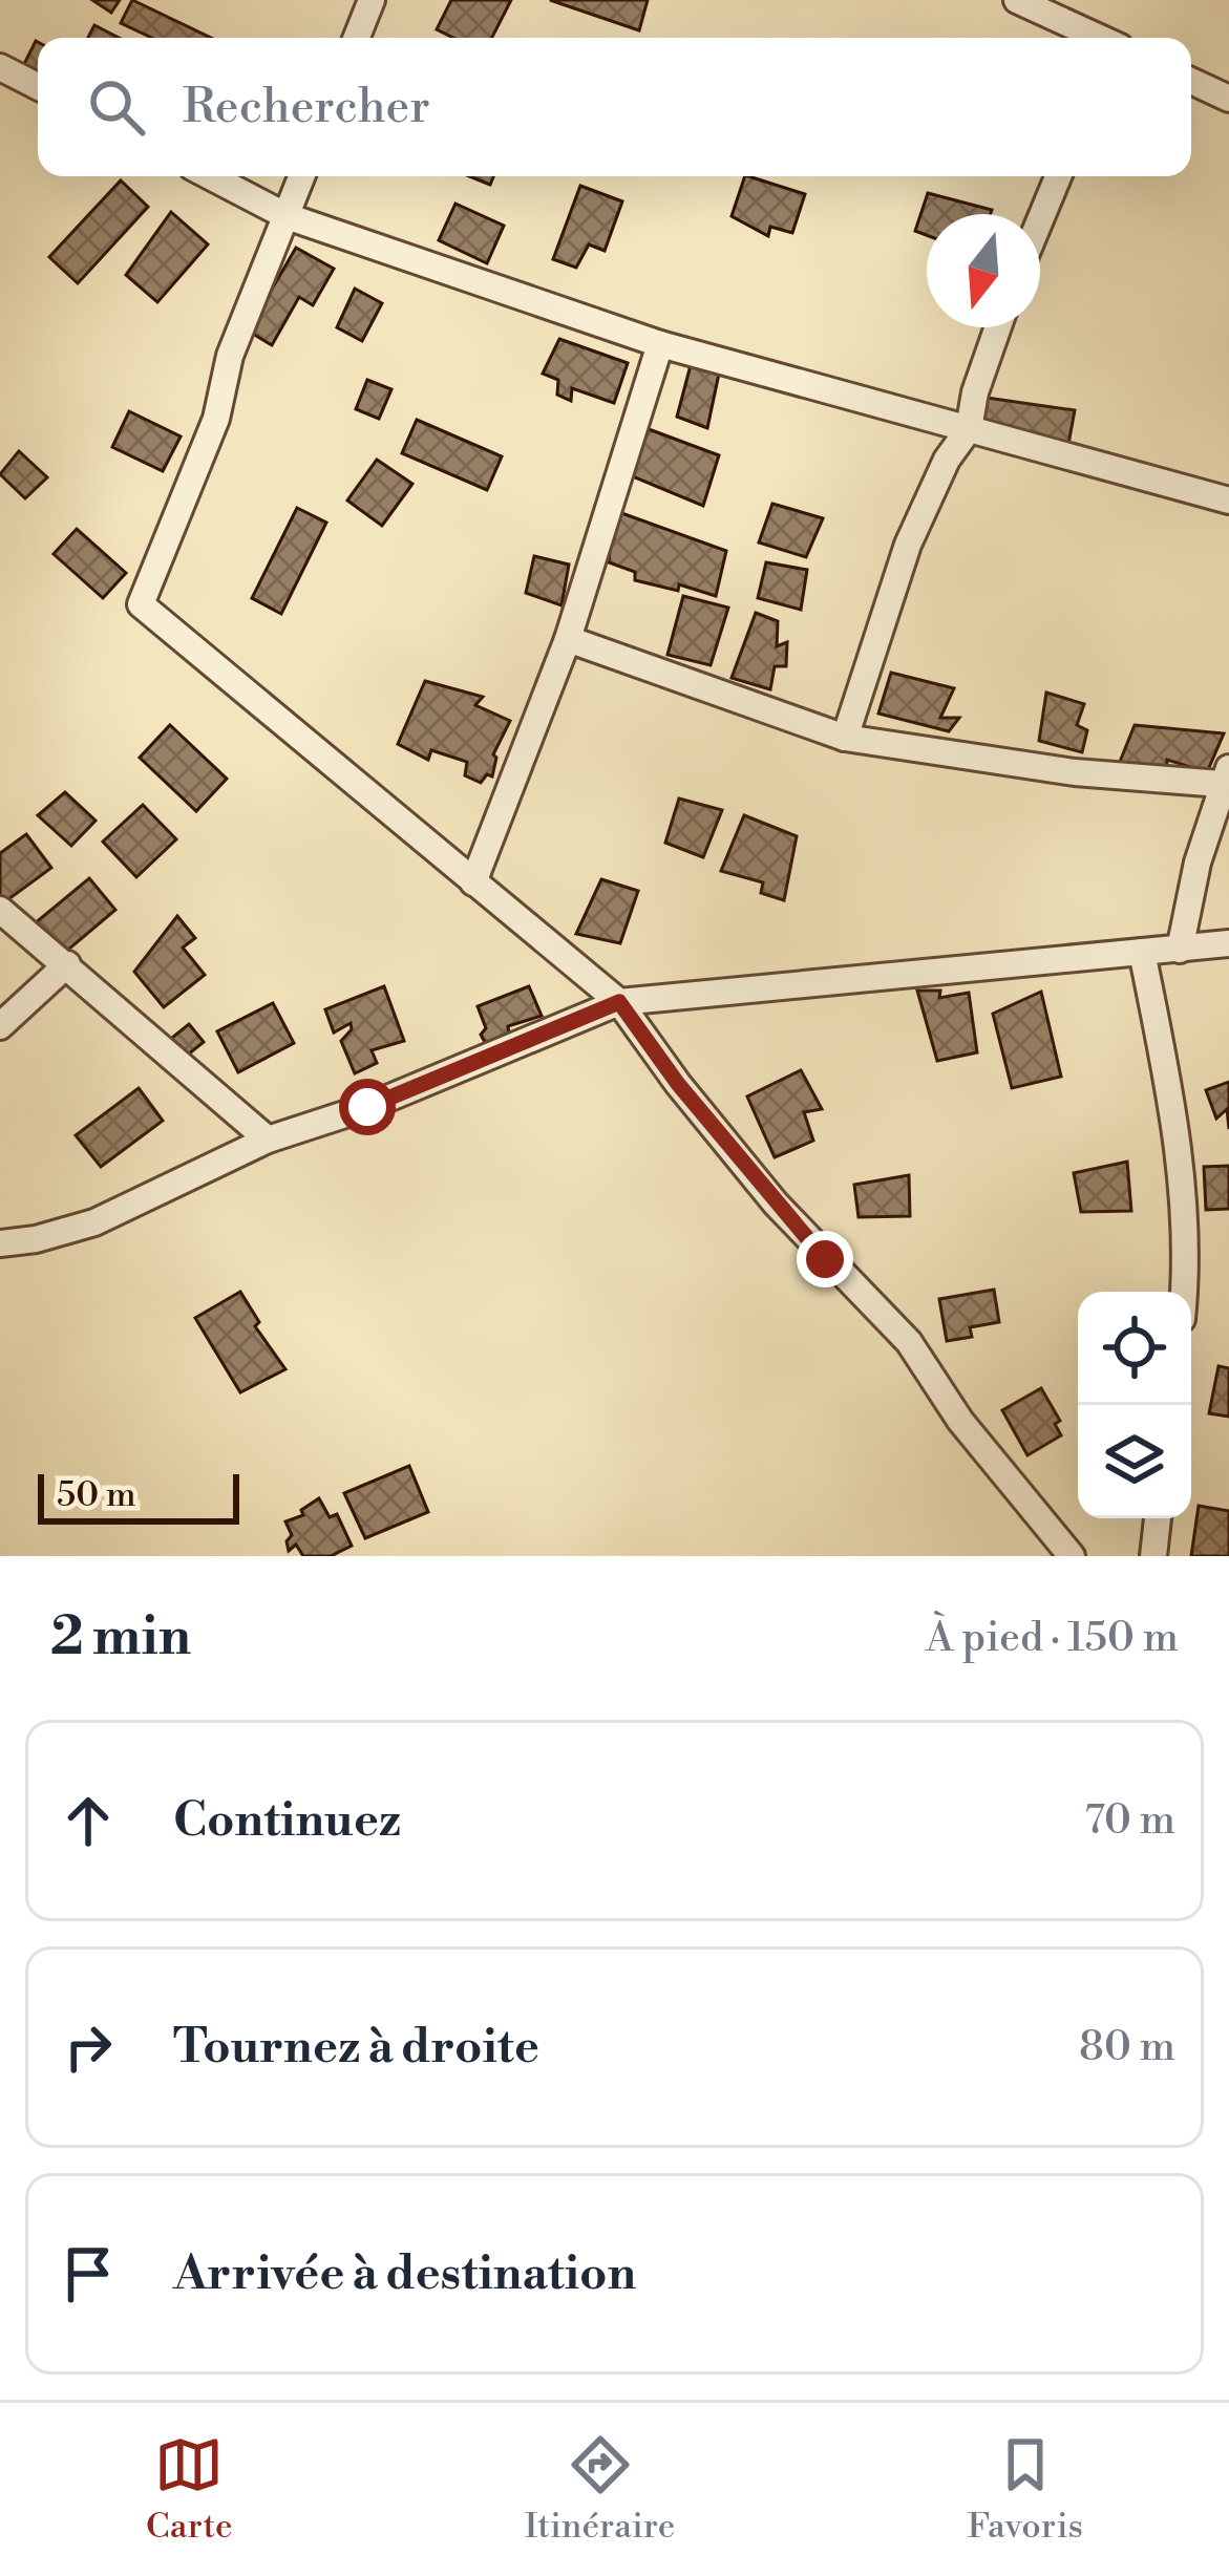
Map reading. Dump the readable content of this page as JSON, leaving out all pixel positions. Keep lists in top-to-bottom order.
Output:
{
  "scale_bar": "50 m",
  "north": "bottom",
  "page": {
    "search": "Rechercher",
    "scale": "50 m",
    "heading": ["2 min", "À pied · 150 m"],
    "list": [
      ["Continuez", "70 m"],
      ["Tournez à droite", "80 m"],
      "Arrivée à destination"
    ],
    "nav": ["Carte", "Itinéraire", "Favoris"]
  }
}
